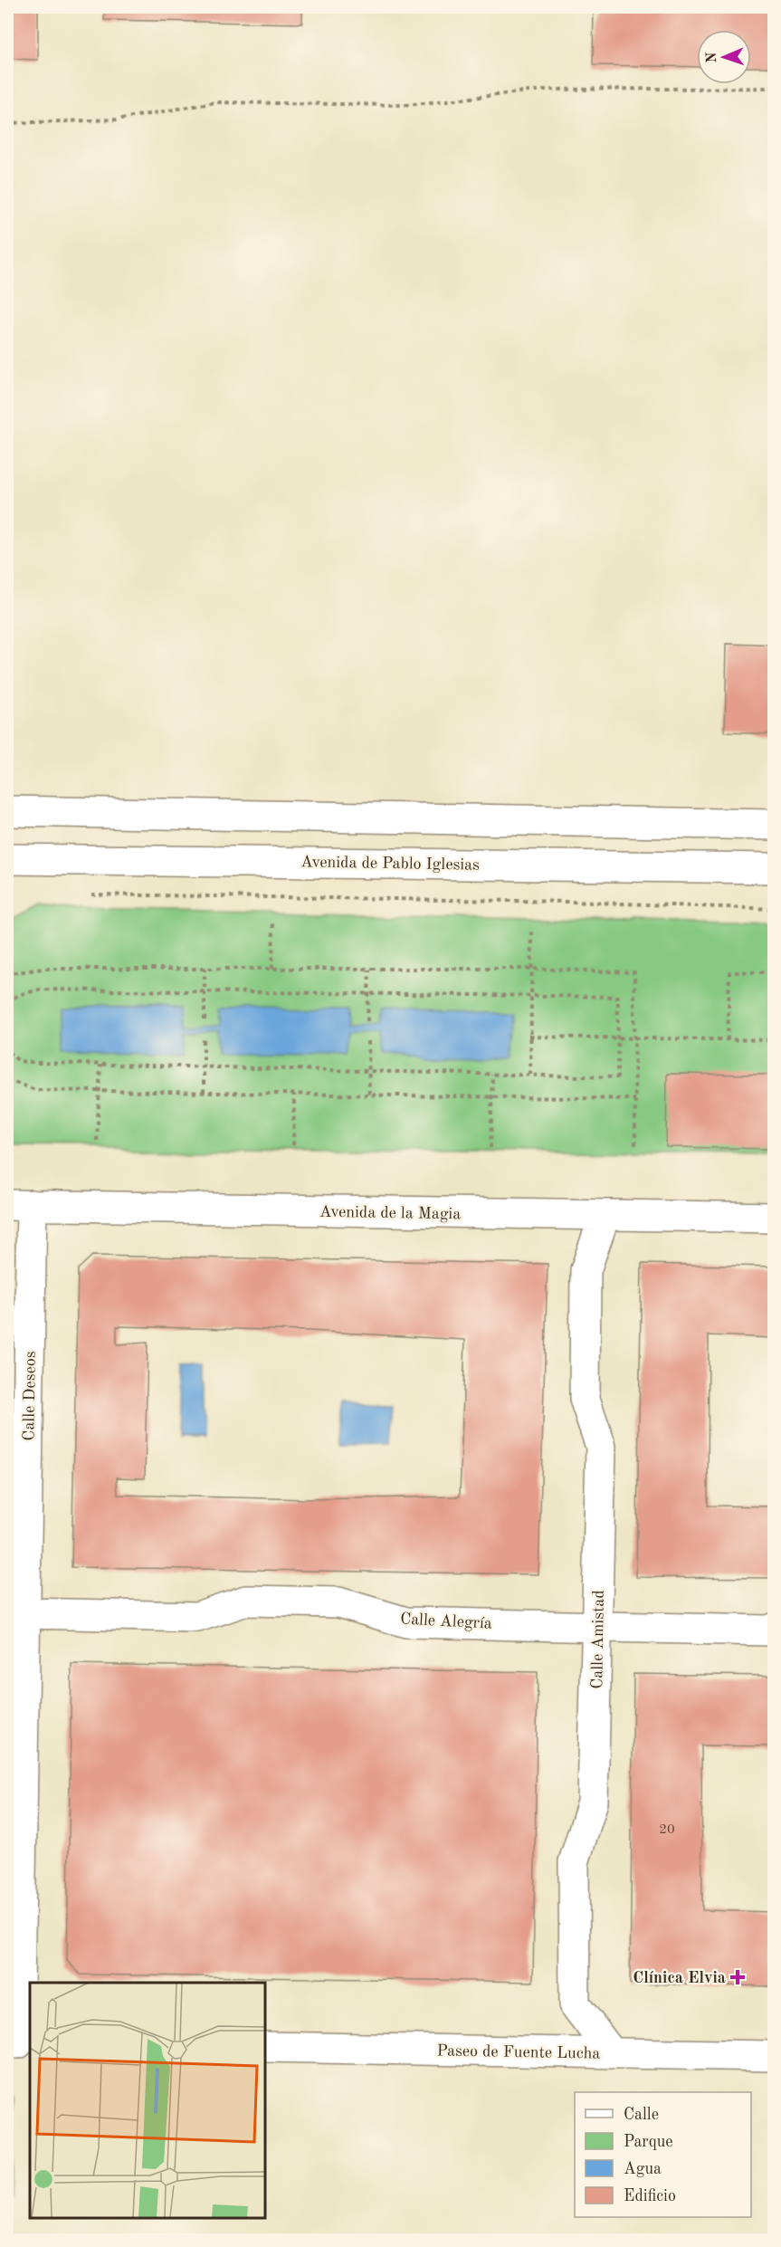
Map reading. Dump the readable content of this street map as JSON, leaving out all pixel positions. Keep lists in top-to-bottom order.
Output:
{
  "streets": {
    "street": [
      "Avenida de Pablo Iglesias",
      "Avenida de la Magia",
      "Calle Deseos",
      "Calle Alegría",
      "Calle Amistad",
      "Paseo de Fuente Lucha"
    ]
  },
  "crossings": [
    ["Avenida de la Magia", "Calle Deseos"],
    ["Avenida de la Magia", "Calle Amistad"],
    ["Calle Deseos", "Calle Alegría"],
    ["Calle Alegría", "Calle Amistad"],
    ["Calle Amistad", "Paseo de Fuente Lucha"]
  ],
  "places": {
    "health": ["Clínica Elvia"]
  },
  "house_numbers": ["20"],
  "legend": [
    "Calle",
    "Parque",
    "Agua",
    "Edificio"
  ],
  "north": "left"
}
